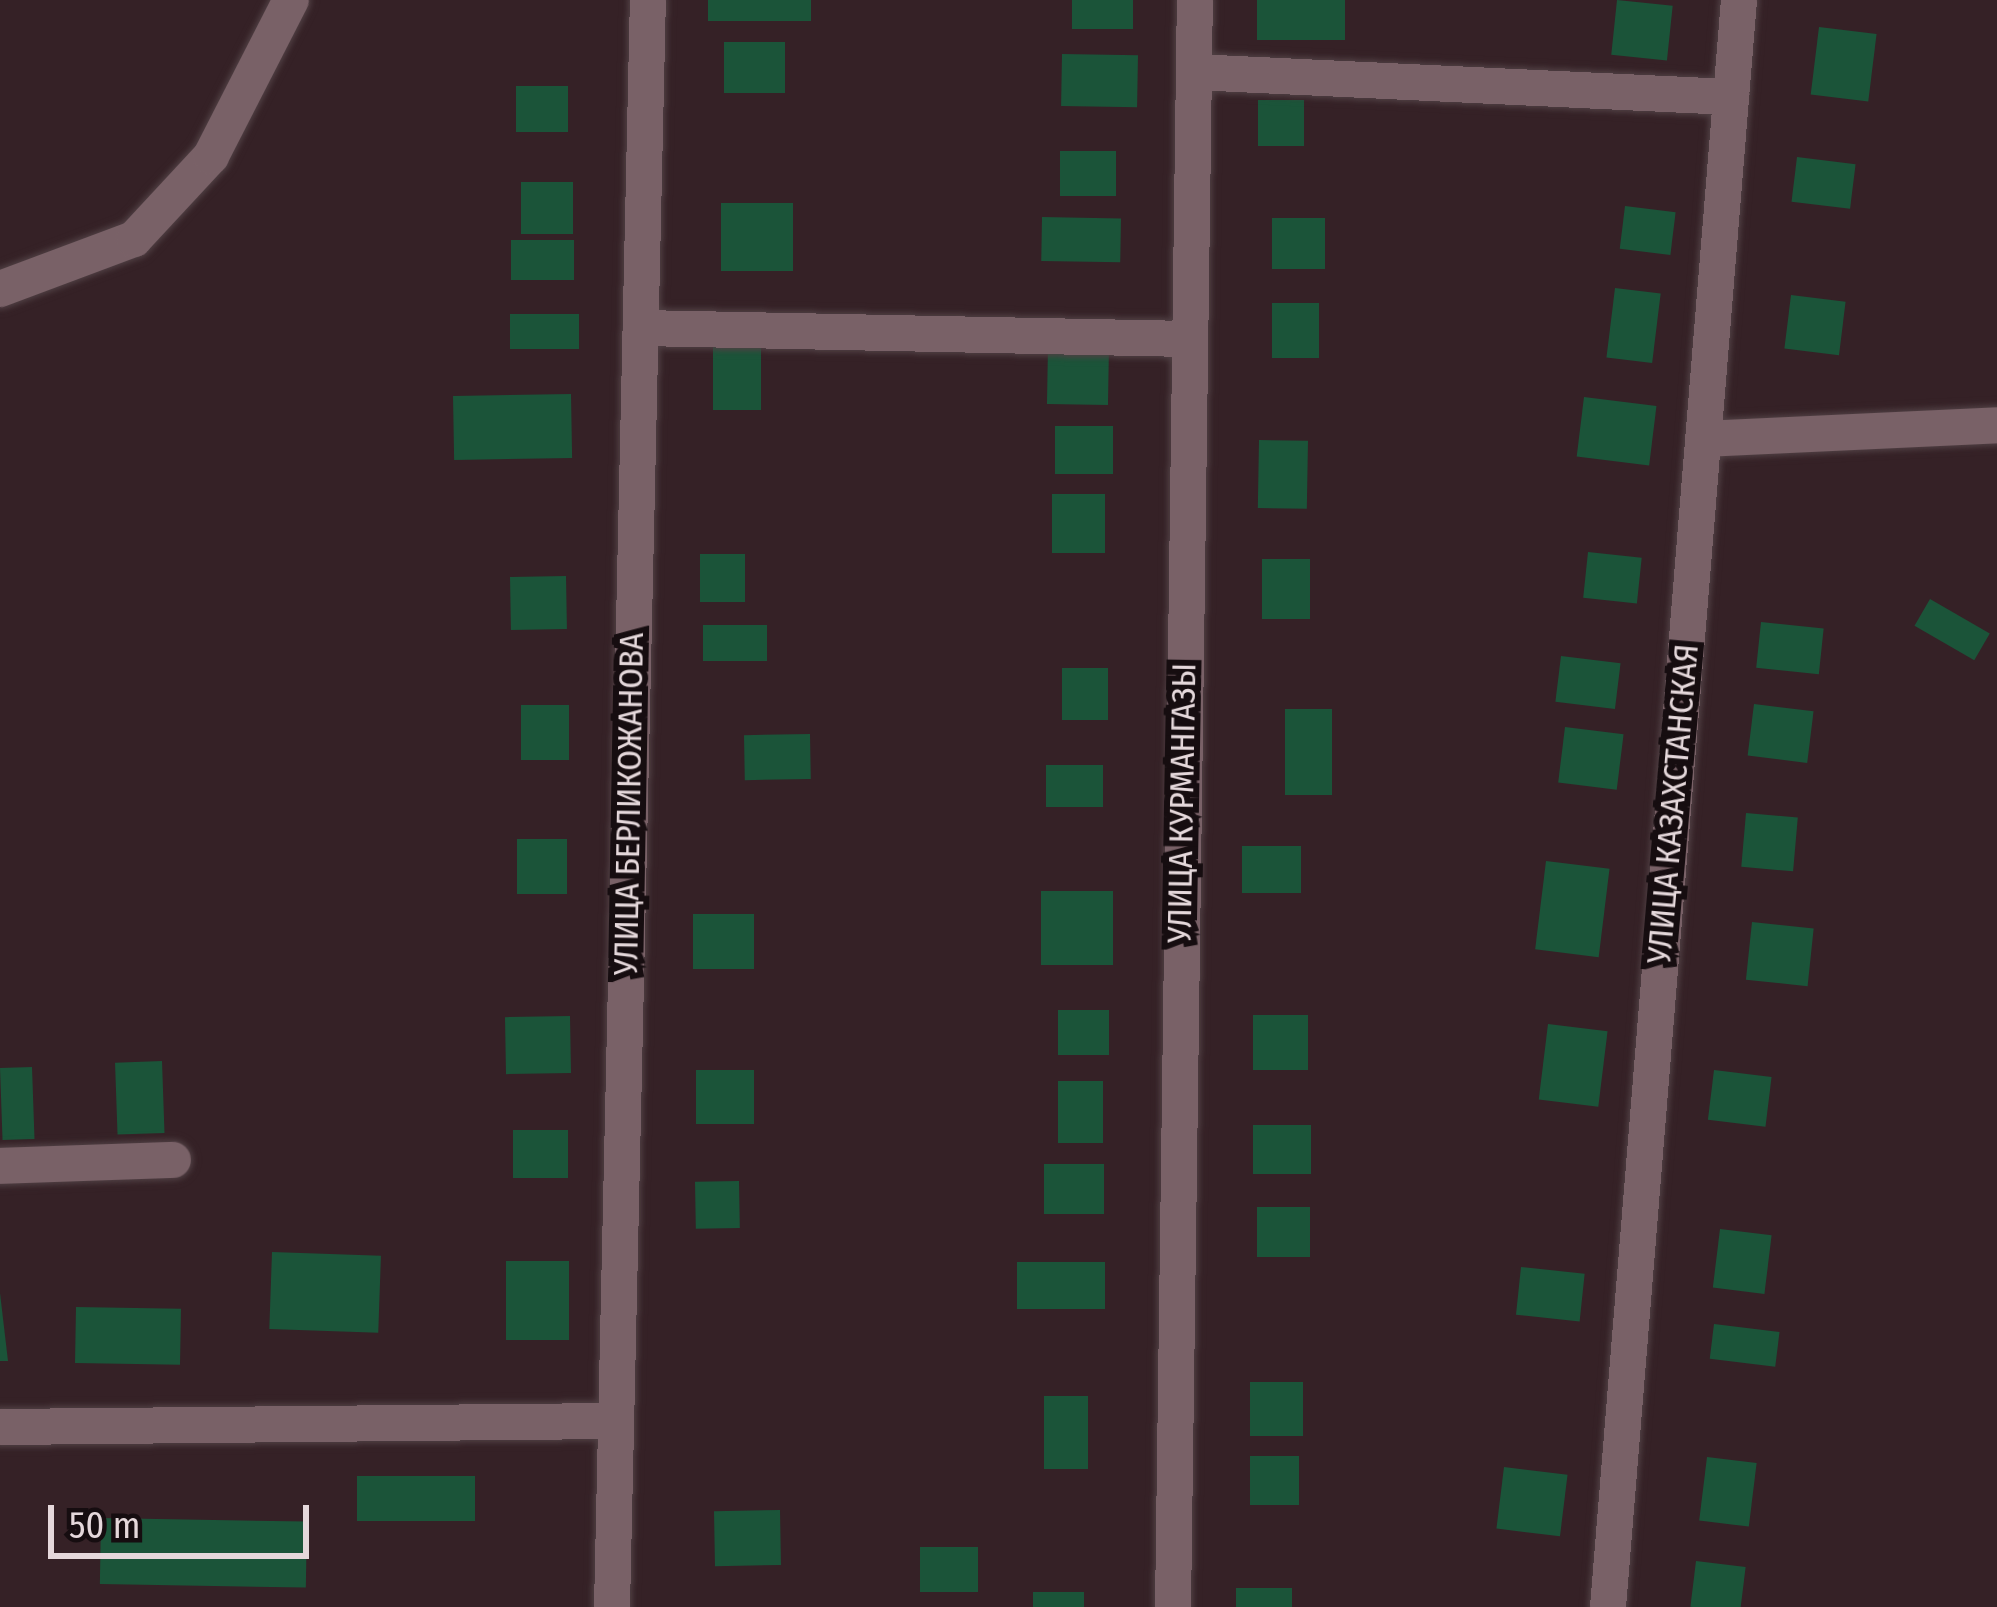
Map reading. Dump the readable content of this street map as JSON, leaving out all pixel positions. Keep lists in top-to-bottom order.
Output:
{
  "streets": {
    "street": ["УЛИЦА КУРМАНГАЗЫ", "УЛИЦА БЕРЛИКОЖАНОВА", "УЛИЦА КАЗАХСТАНСКАЯ"]
  },
  "scale_bar": "50 m"
}
